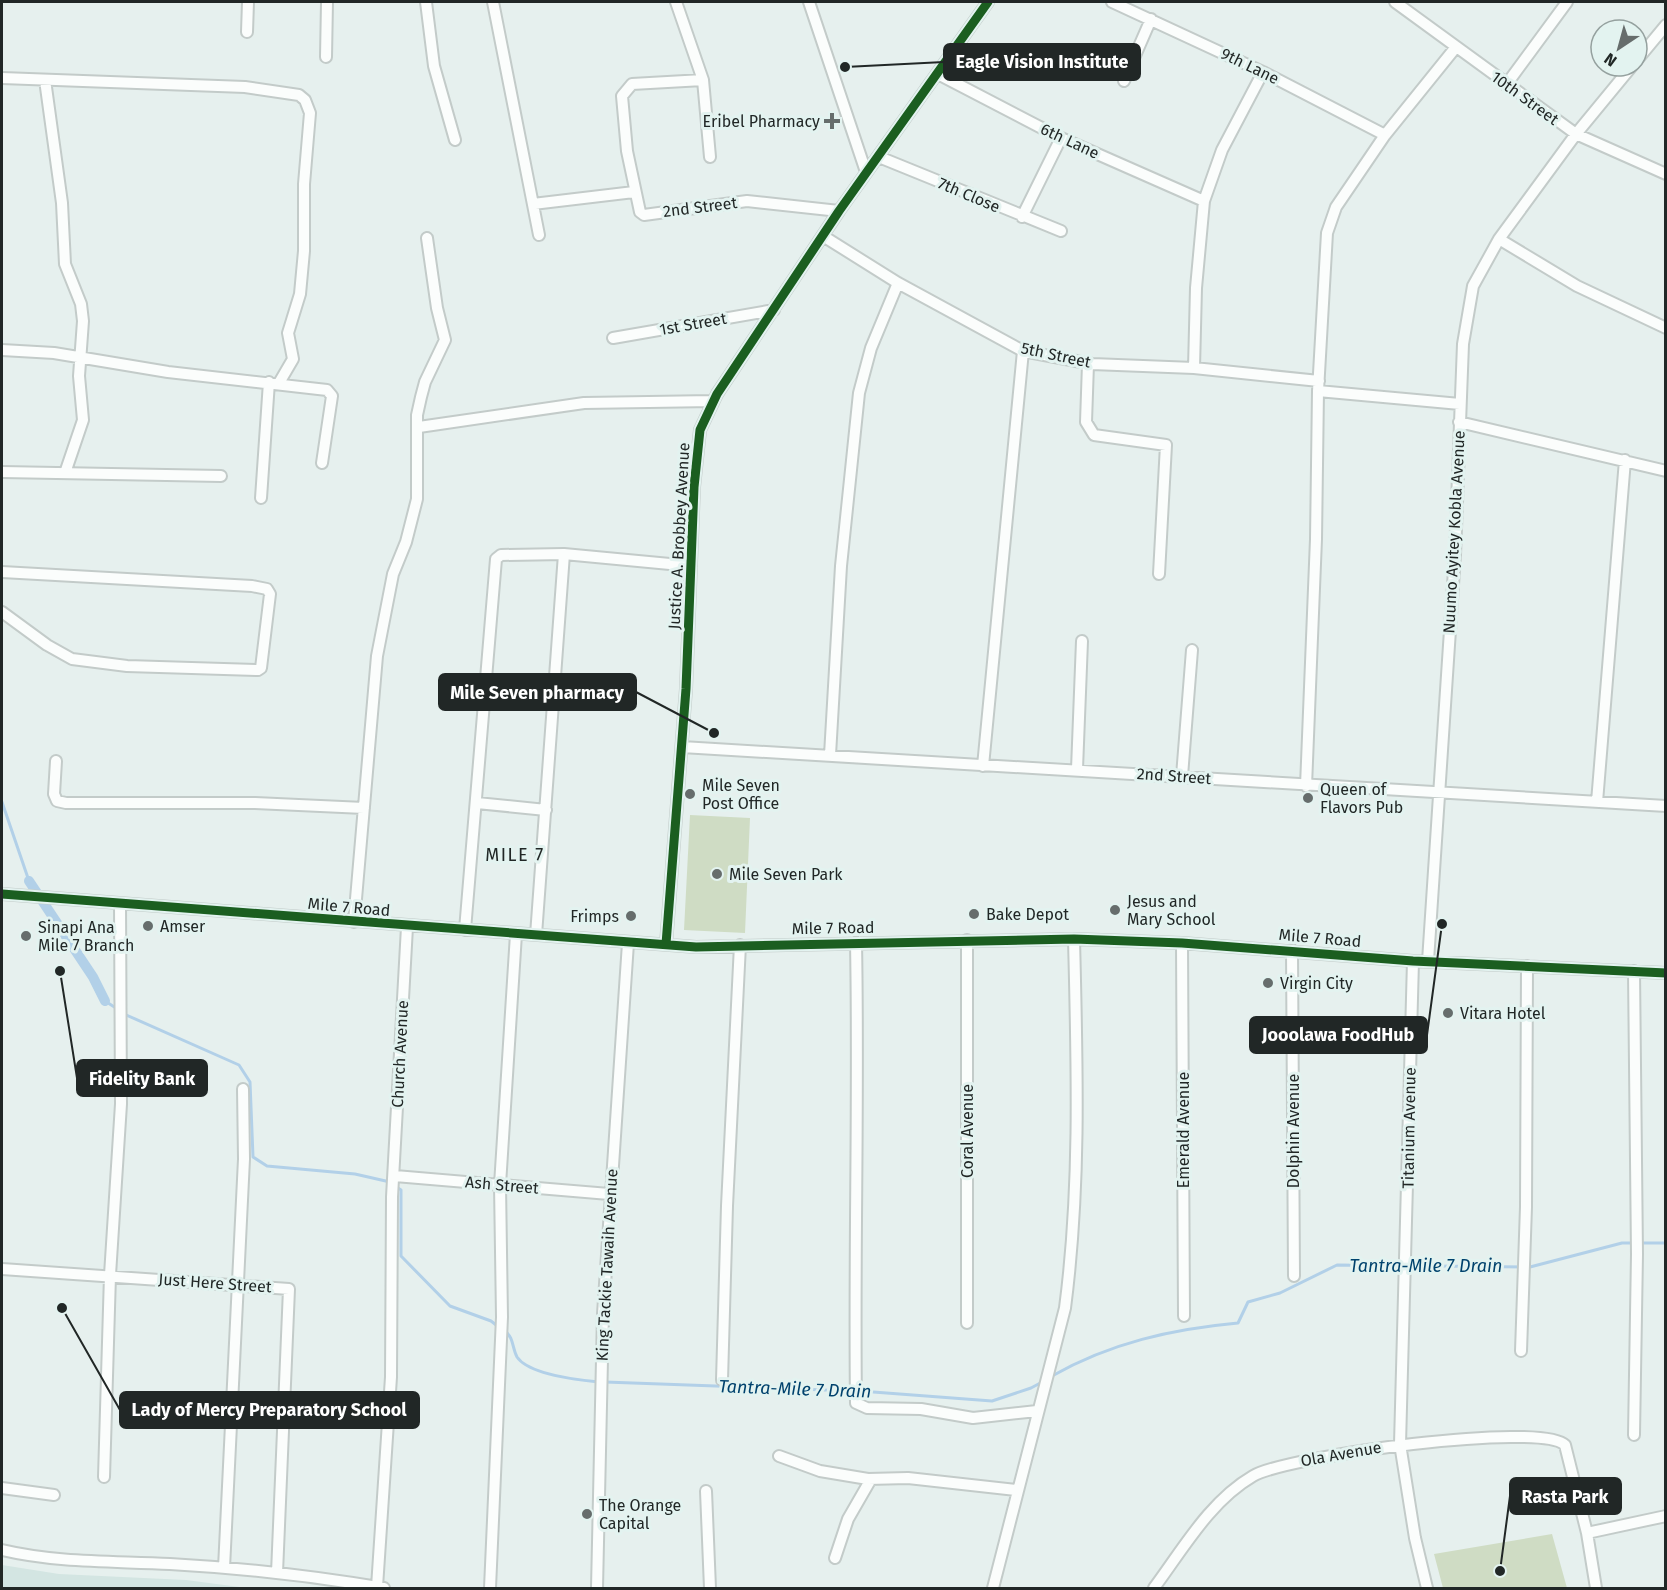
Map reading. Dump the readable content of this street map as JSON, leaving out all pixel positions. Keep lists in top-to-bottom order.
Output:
{
  "streets": {
    "street": [
      "9th Lane",
      "10th Street",
      "6th Lane",
      "7th Close",
      "2nd Street",
      "1st Street",
      "5th Street",
      "Nuumo Ayitey Kobla Avenue",
      "Justice A. Brobbey Avenue",
      "Mile 7 Road",
      "Church Avenue",
      "Titanium Avenue",
      "Emerald Avenue",
      "Coral Avenue",
      "Dolphin Avenue",
      "Ash Street",
      "King Tackie Tawaih Avenue",
      "Just Here Street",
      "Ola Avenue"
    ]
  },
  "crossings": [
    ["10th Street", "Nuumo Ayitey Kobla Avenue"],
    ["6th Lane", "Justice A. Brobbey Avenue"],
    ["7th Close", "Justice A. Brobbey Avenue"],
    ["2nd Street", "Nuumo Ayitey Kobla Avenue"],
    ["2nd Street", "Justice A. Brobbey Avenue"],
    ["1st Street", "Justice A. Brobbey Avenue"],
    ["5th Street", "Nuumo Ayitey Kobla Avenue"],
    ["5th Street", "Justice A. Brobbey Avenue"],
    ["Nuumo Ayitey Kobla Avenue", "Mile 7 Road"],
    ["Justice A. Brobbey Avenue", "Mile 7 Road"],
    ["Mile 7 Road", "Church Avenue"],
    ["Mile 7 Road", "Titanium Avenue"],
    ["Mile 7 Road", "Emerald Avenue"],
    ["Mile 7 Road", "Coral Avenue"],
    ["Mile 7 Road", "Dolphin Avenue"],
    ["Mile 7 Road", "King Tackie Tawaih Avenue"],
    ["Church Avenue", "Ash Street"],
    ["Titanium Avenue", "Ola Avenue"],
    ["Ash Street", "King Tackie Tawaih Avenue"]
  ],
  "districts": ["MILE 7"],
  "water": ["Tantra-Mile 7 Drain"],
  "places": {
    "other": [
      "Eagle Vision Institute",
      "Mile Seven pharmacy",
      "Mile Seven Post Office",
      "Queen of Flavors Pub",
      "Mile Seven Park",
      "Jesus and Mary School",
      "Bake Depot",
      "Frimps",
      "Jooolawa FoodHub",
      "Amser",
      "Sinapi Ana Mile 7 Branch",
      "Fidelity Bank",
      "Virgin City",
      "Vitara Hotel",
      "Lady of Mercy Preparatory School",
      "The Orange Capital",
      "Rasta Park"
    ],
    "health": ["Eribel Pharmacy"]
  },
  "north": "bottom left"
}
